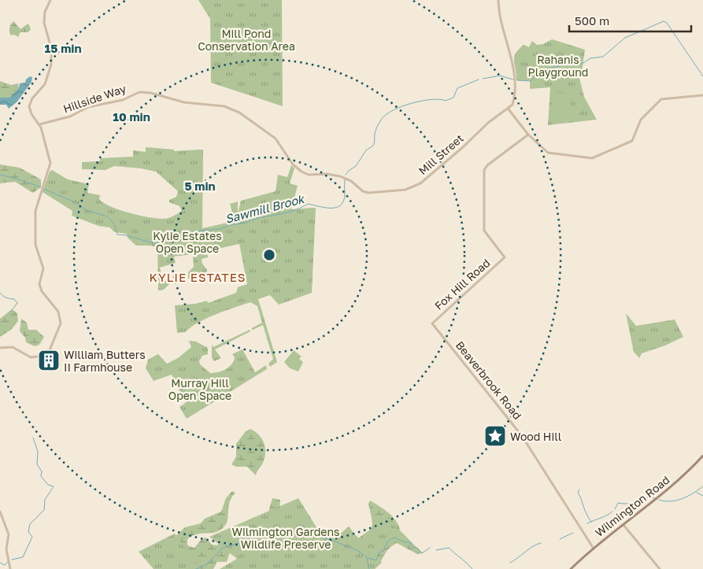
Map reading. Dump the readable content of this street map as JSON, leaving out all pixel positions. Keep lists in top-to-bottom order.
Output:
{
  "streets": {
    "main road": ["Wilmington Road"],
    "street": [
      "Hillside Way",
      "Mill Street",
      "Fox Hill Road",
      "Beaverbrook Road"
    ]
  },
  "crossings": [
    ["Hillside Way", "Mill Street"],
    ["Fox Hill Road", "Beaverbrook Road"],
    ["Beaverbrook Road", "Wilmington Road"]
  ],
  "districts": ["KYLIE ESTATES"],
  "water": ["Sawmill Brook"],
  "parks": [
    "Mill Pond Conservation Area",
    "Rahanis Playground",
    "Kylie Estates Open Space",
    "Murray Hill Open Space",
    "Wilmington Gardens Wildlife Preserve"
  ],
  "places": {
    "building": ["William Butters II Farmhouse"],
    "place": ["Wood Hill"]
  },
  "scale_bar": "500 m",
  "rings": ["15 min", "10 min", "5 min"]
}
